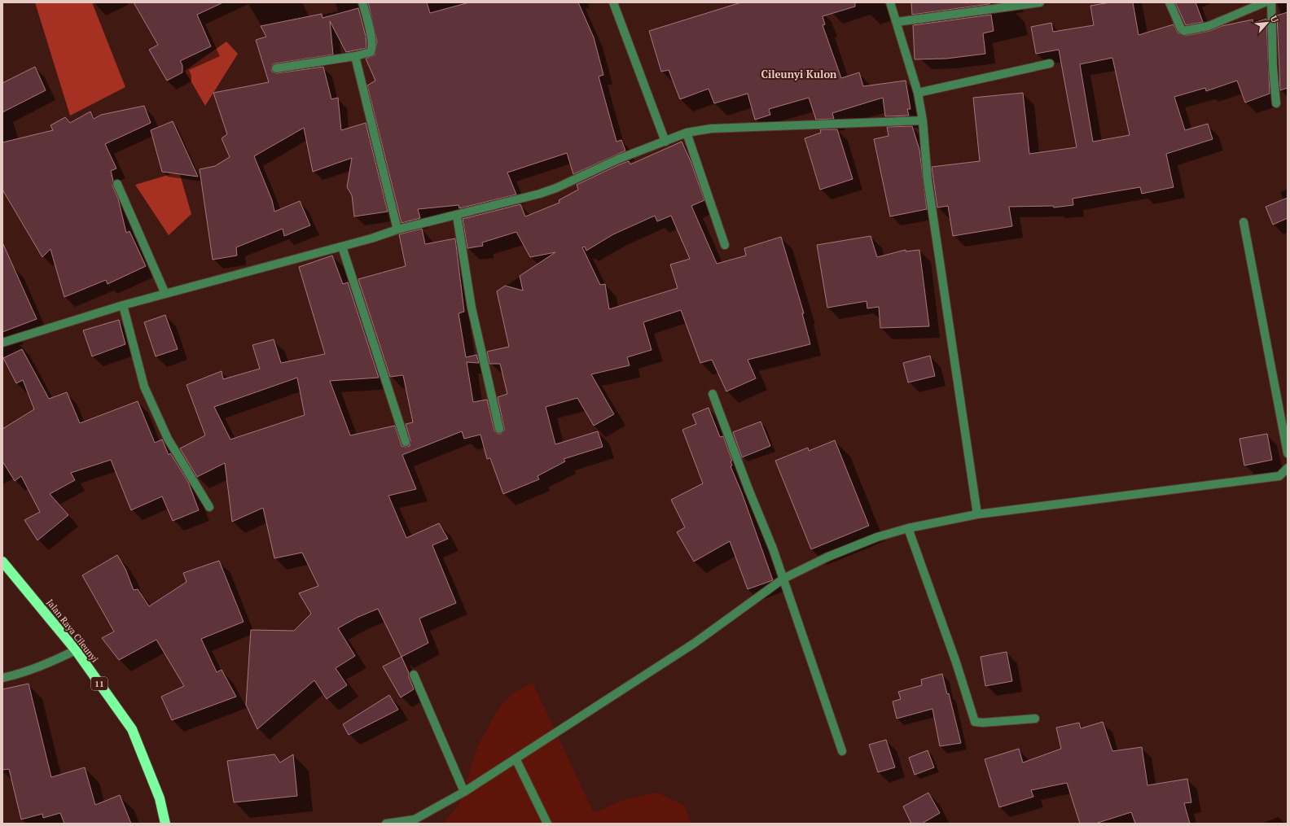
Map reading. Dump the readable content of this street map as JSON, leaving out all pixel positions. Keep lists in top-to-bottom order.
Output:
{
  "streets": {
    "highway": ["Jalan Raya Cileunyi", "11"]
  },
  "districts": ["Cileunyi Kulon"],
  "north": "top right"
}
